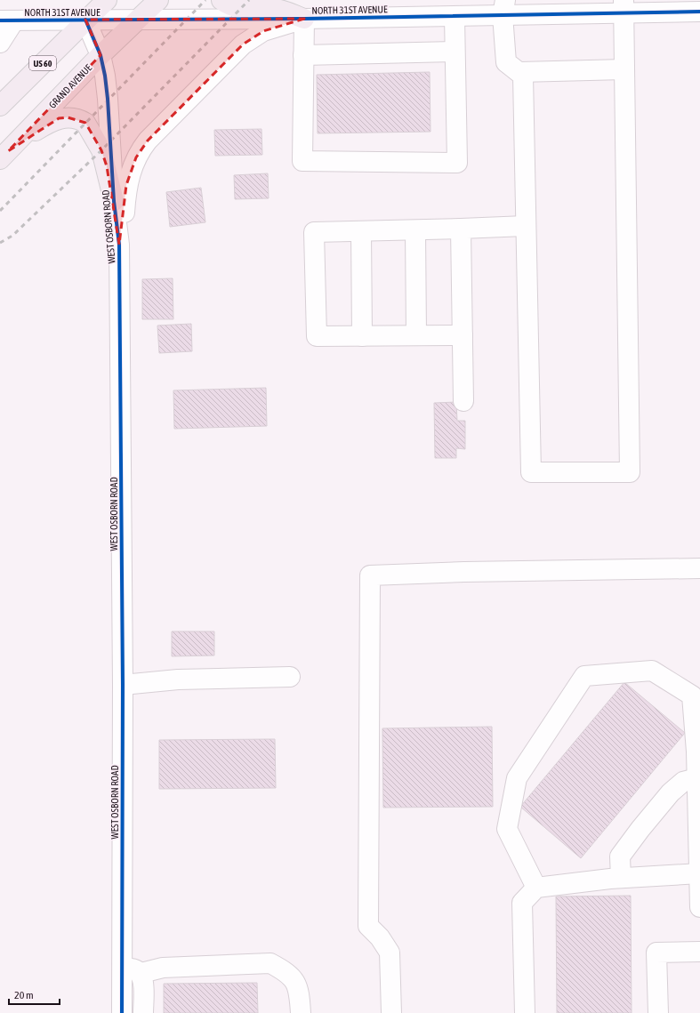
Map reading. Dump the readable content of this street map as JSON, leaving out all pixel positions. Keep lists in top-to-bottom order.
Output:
{
  "streets": {
    "highway": ["US 60", "GRAND AVENUE"],
    "street": ["NORTH 31ST AVENUE", "WEST OSBORN ROAD"]
  },
  "crossings": [
    ["NORTH 31ST AVENUE", "US 60"],
    ["NORTH 31ST AVENUE", "GRAND AVENUE"],
    ["NORTH 31ST AVENUE", "WEST OSBORN ROAD"],
    ["US 60", "WEST OSBORN ROAD"],
    ["GRAND AVENUE", "WEST OSBORN ROAD"]
  ],
  "scale_bar": "20 m"
}
